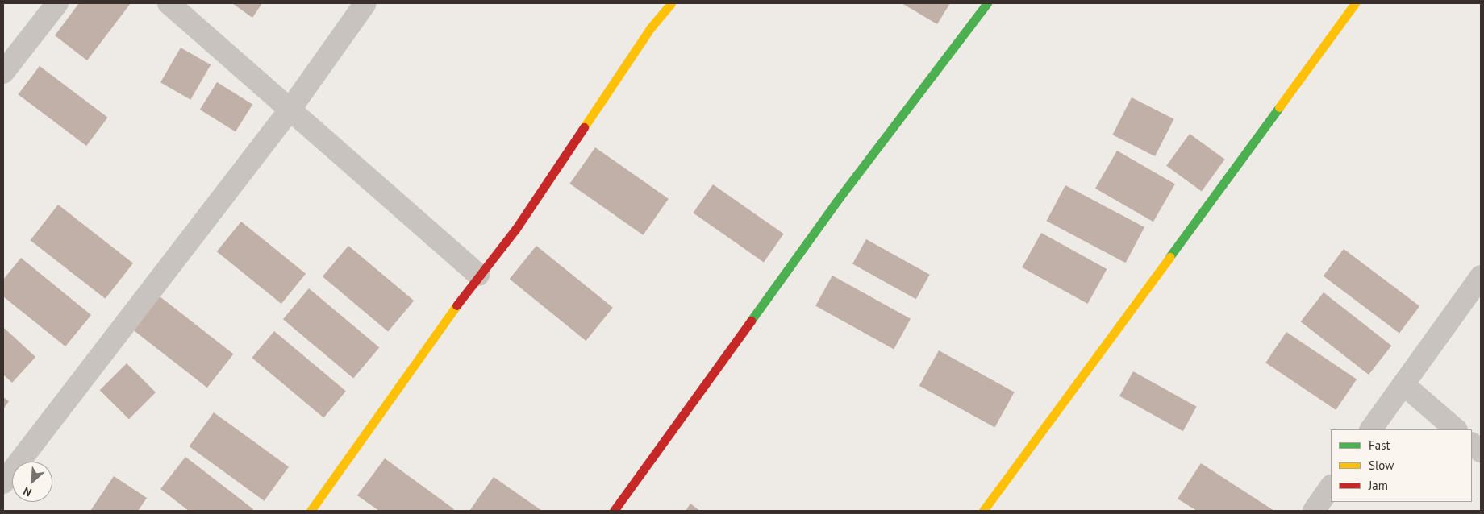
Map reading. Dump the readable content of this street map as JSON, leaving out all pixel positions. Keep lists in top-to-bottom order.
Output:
{
  "legend": ["Fast", "Slow", "Jam"],
  "north": "bottom left"
}
